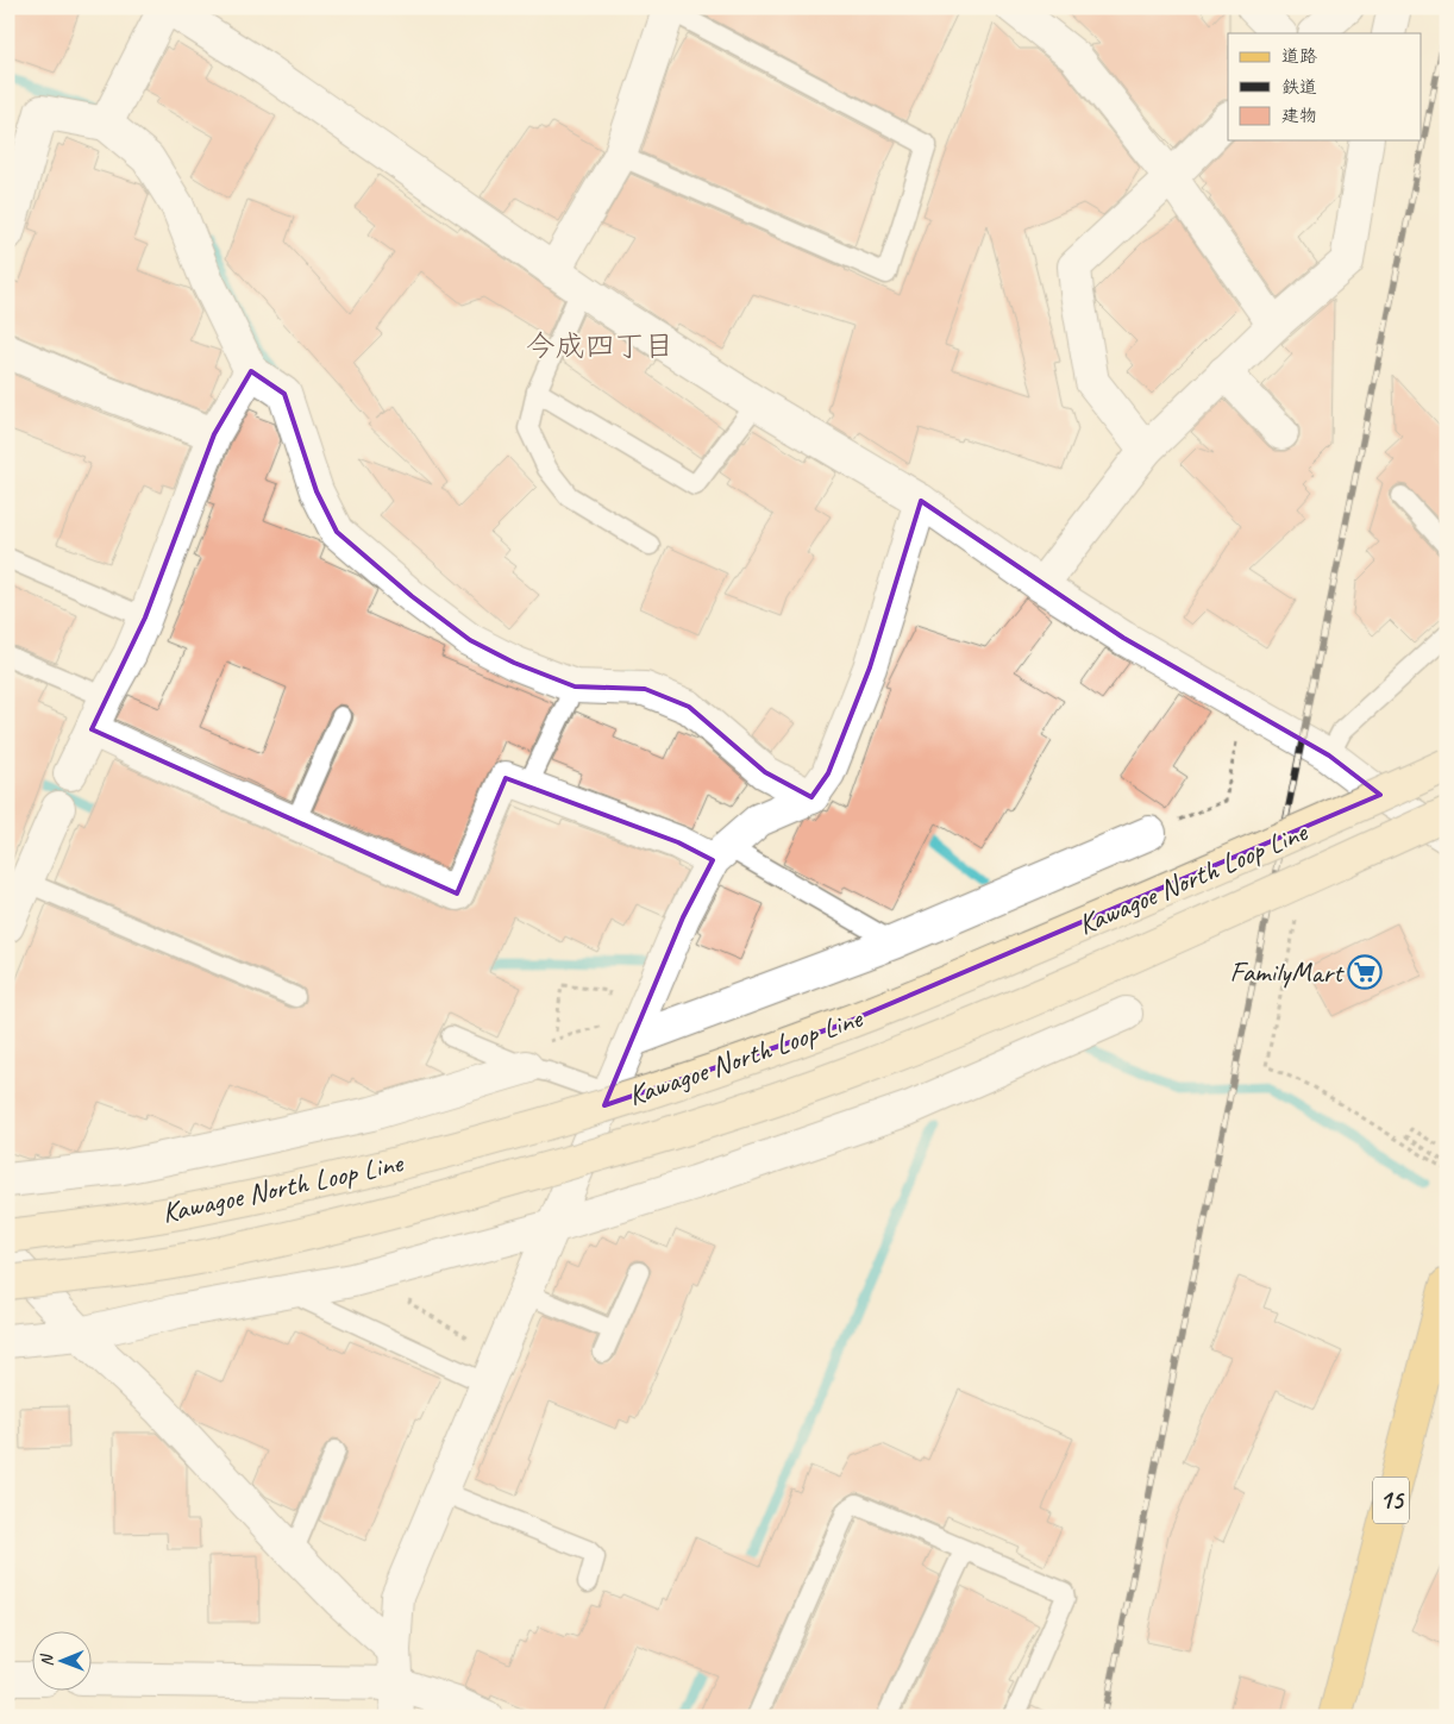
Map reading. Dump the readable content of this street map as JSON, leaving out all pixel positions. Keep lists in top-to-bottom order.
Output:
{
  "streets": {
    "main road": ["Kawagoe North Loop Line", "15"]
  },
  "districts": ["今成四丁目"],
  "places": {
    "supermarket": ["FamilyMart"]
  },
  "legend": ["道路", "鉄道", "建物"],
  "north": "left"
}
